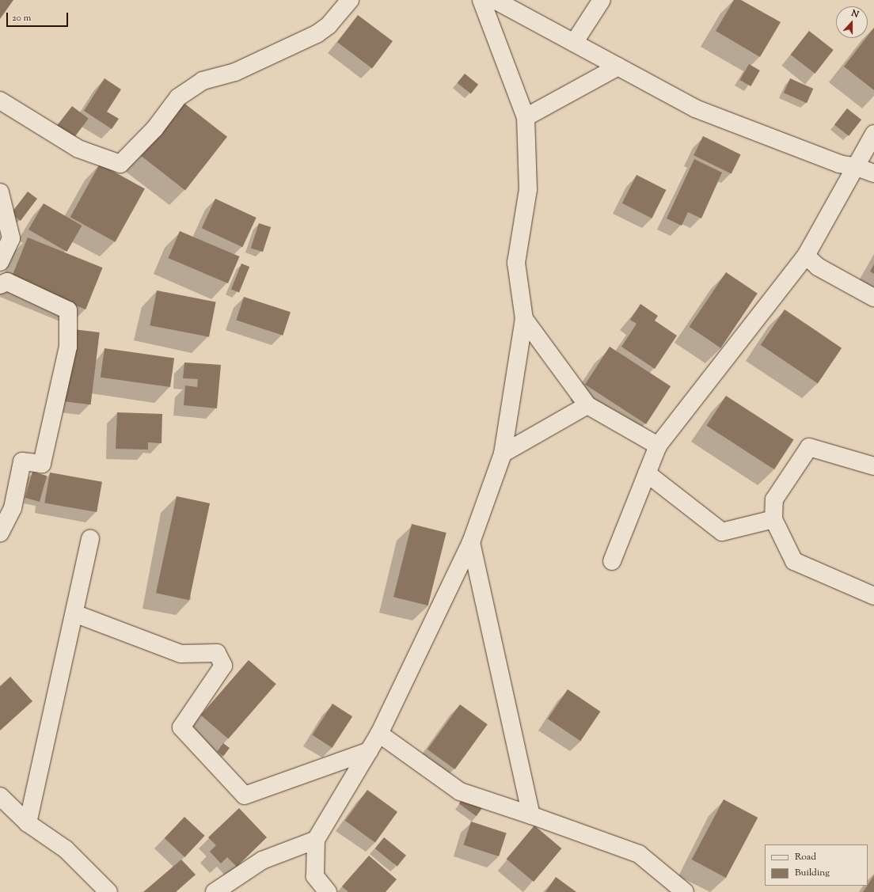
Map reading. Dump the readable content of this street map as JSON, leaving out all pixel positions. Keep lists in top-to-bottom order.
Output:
{
  "legend": ["Road", "Building"],
  "scale_bar": "20 m",
  "north": "top"
}
